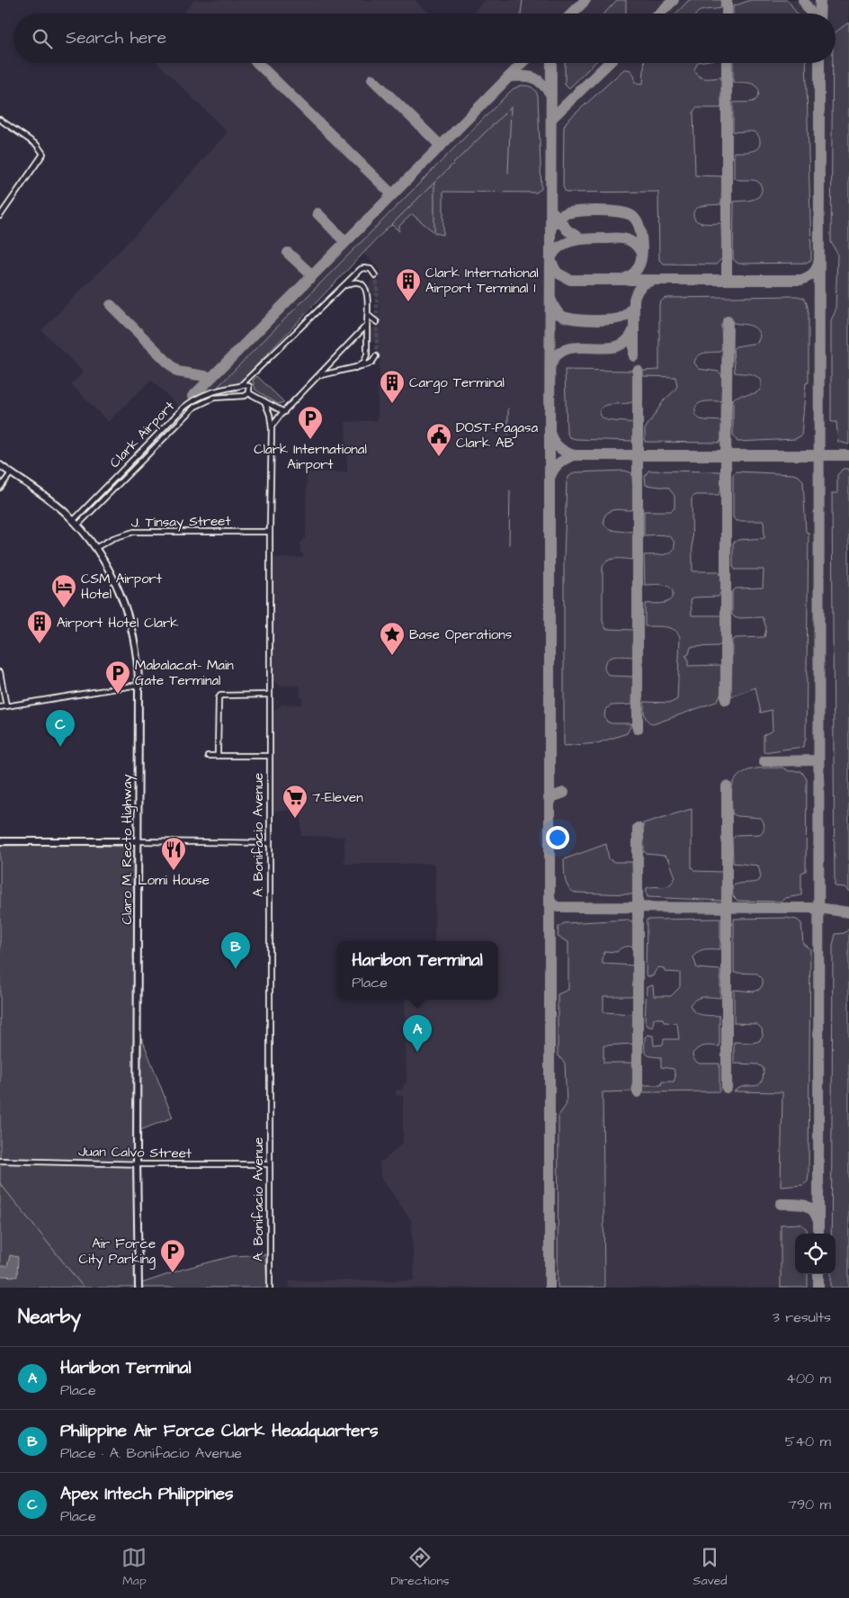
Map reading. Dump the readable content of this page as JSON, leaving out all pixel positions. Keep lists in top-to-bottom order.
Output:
{
  "streets": {
    "main road": ["Claro M. Recto Highway"],
    "street": [
      "Clark Airport",
      "J. Tinsay Street",
      "A. Bonifacio Avenue",
      "Juan Calvo Street"
    ]
  },
  "crossings": [
    ["Clark Airport", "Claro M. Recto Highway"],
    ["J. Tinsay Street", "A. Bonifacio Avenue"],
    ["J. Tinsay Street", "Claro M. Recto Highway"],
    ["A. Bonifacio Avenue", "Juan Calvo Street"],
    ["Claro M. Recto Highway", "Juan Calvo Street"]
  ],
  "places": {
    "building": ["Clark International Airport Terminal 1", "Cargo Terminal", "Airport Hotel Clark"],
    "parking": ["Clark International Airport", "Mabalacat- Main Gate Terminal", "Air Force City Parking"],
    "public building": ["DOST-Pagasa Clark AB"],
    "hotel": ["CSM Airport Hotel"],
    "place": ["Base Operations"],
    "supermarket": ["7-Eleven"],
    "restaurant": ["Lomi House"]
  },
  "page": {
    "search": "Search here",
    "pins": ["C", "B", "A"],
    "popup": ["Haribon Terminal", "Place"],
    "heading": ["Nearby", "3 results"],
    "list": [
      {
        "mark": "A",
        "name": "Haribon Terminal",
        "note": "Place",
        "value": "400 m"
      },
      {
        "mark": "B",
        "name": "Philippine Air Force Clark Headquarters",
        "note": "Place · A. Bonifacio Avenue",
        "value": "540 m"
      },
      {
        "mark": "C",
        "name": "Apex Intech Philippines",
        "note": "Place",
        "value": "790 m"
      }
    ],
    "nav": ["Map", "Directions", "Saved"]
  }
}
